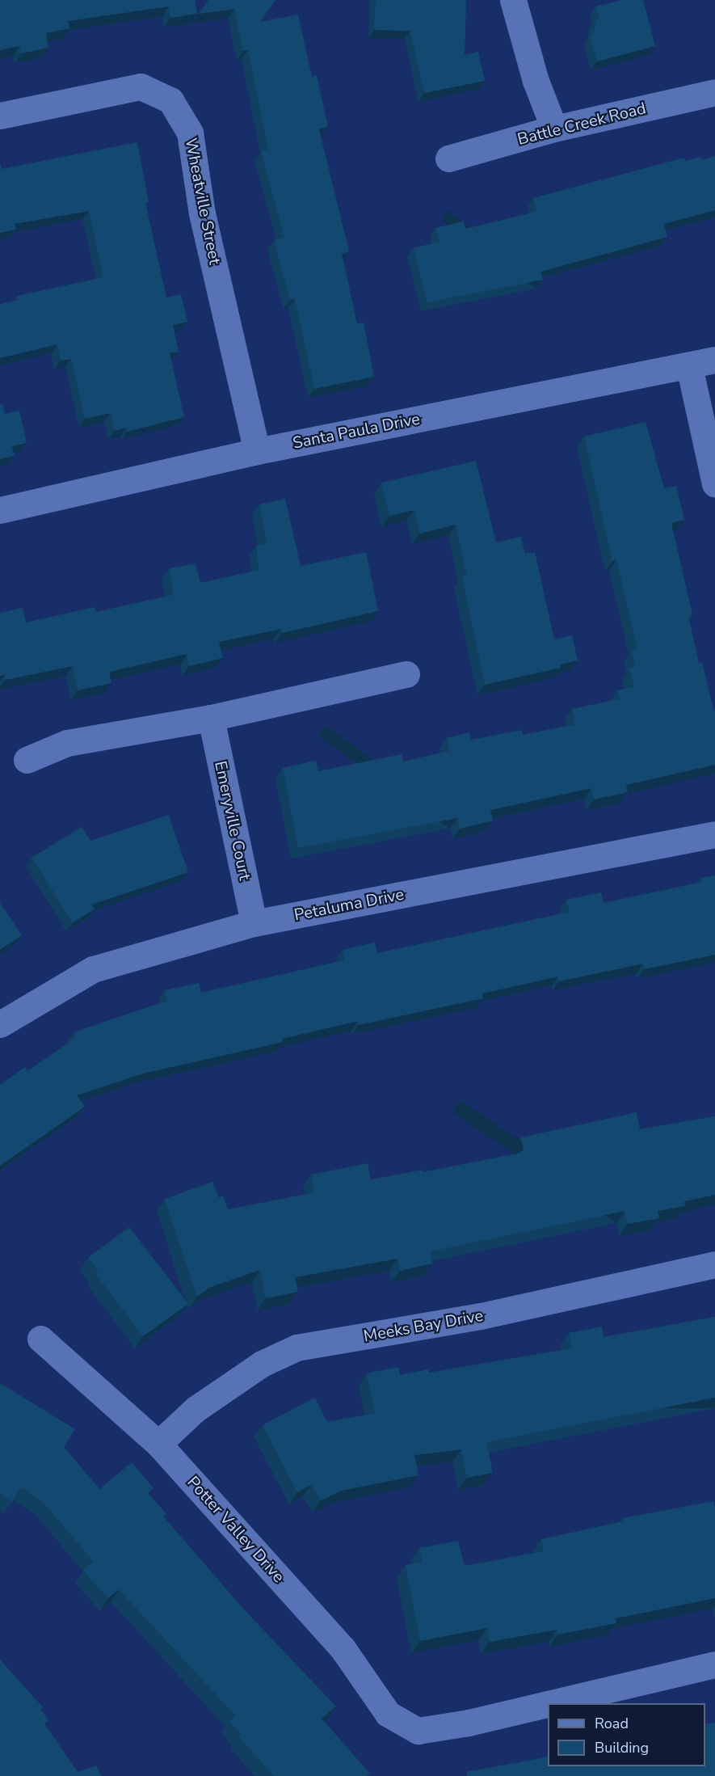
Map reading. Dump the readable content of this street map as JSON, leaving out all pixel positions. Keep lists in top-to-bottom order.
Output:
{
  "streets": {
    "street": [
      "Battle Creek Road",
      "Wheatville Street",
      "Santa Paula Drive",
      "Emeryville Court",
      "Petaluma Drive",
      "Meeks Bay Drive",
      "Potter Valley Drive"
    ]
  },
  "crossings": [
    ["Wheatville Street", "Santa Paula Drive"],
    ["Emeryville Court", "Petaluma Drive"],
    ["Meeks Bay Drive", "Potter Valley Drive"]
  ],
  "legend": ["Road", "Building"]
}
